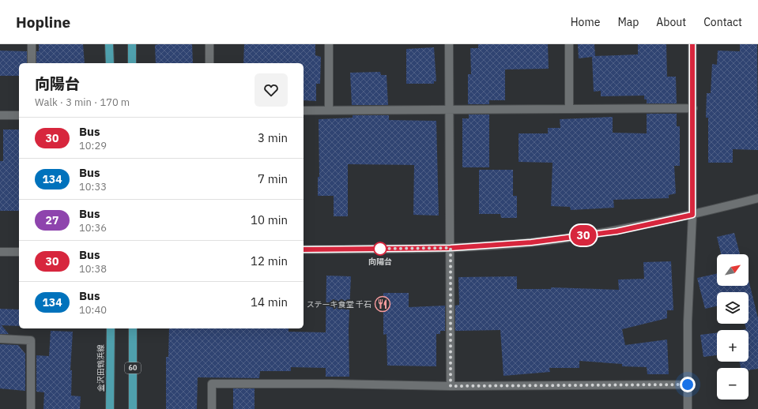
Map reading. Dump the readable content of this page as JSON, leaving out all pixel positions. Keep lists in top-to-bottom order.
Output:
{
  "streets": {
    "main road": ["金沢田鶴浜線", "60"]
  },
  "places": {
    "other": ["向陽台"],
    "restaurant": ["ステーキ食堂 千石"]
  },
  "lines": ["bus line 30"],
  "north": "top right",
  "page": {
    "header": "Hopline",
    "nav": [
      "Home",
      "Map",
      "About",
      "Contact"
    ],
    "on_map": "30",
    "heading": ["向陽台", "Walk · 3 min · 170 m"],
    "list": [
      {
        "mark": "30",
        "name": "Bus",
        "note": "10:29",
        "value": "3 min"
      },
      {
        "mark": "134",
        "name": "Bus",
        "note": "10:33",
        "value": "7 min"
      },
      {
        "mark": "27",
        "name": "Bus",
        "note": "10:36",
        "value": "10 min"
      },
      {
        "mark": "30",
        "name": "Bus",
        "note": "10:38",
        "value": "12 min"
      },
      {
        "mark": "134",
        "name": "Bus",
        "note": "10:40",
        "value": "14 min"
      }
    ],
    "map_buttons": ["+", "−"]
  }
}
